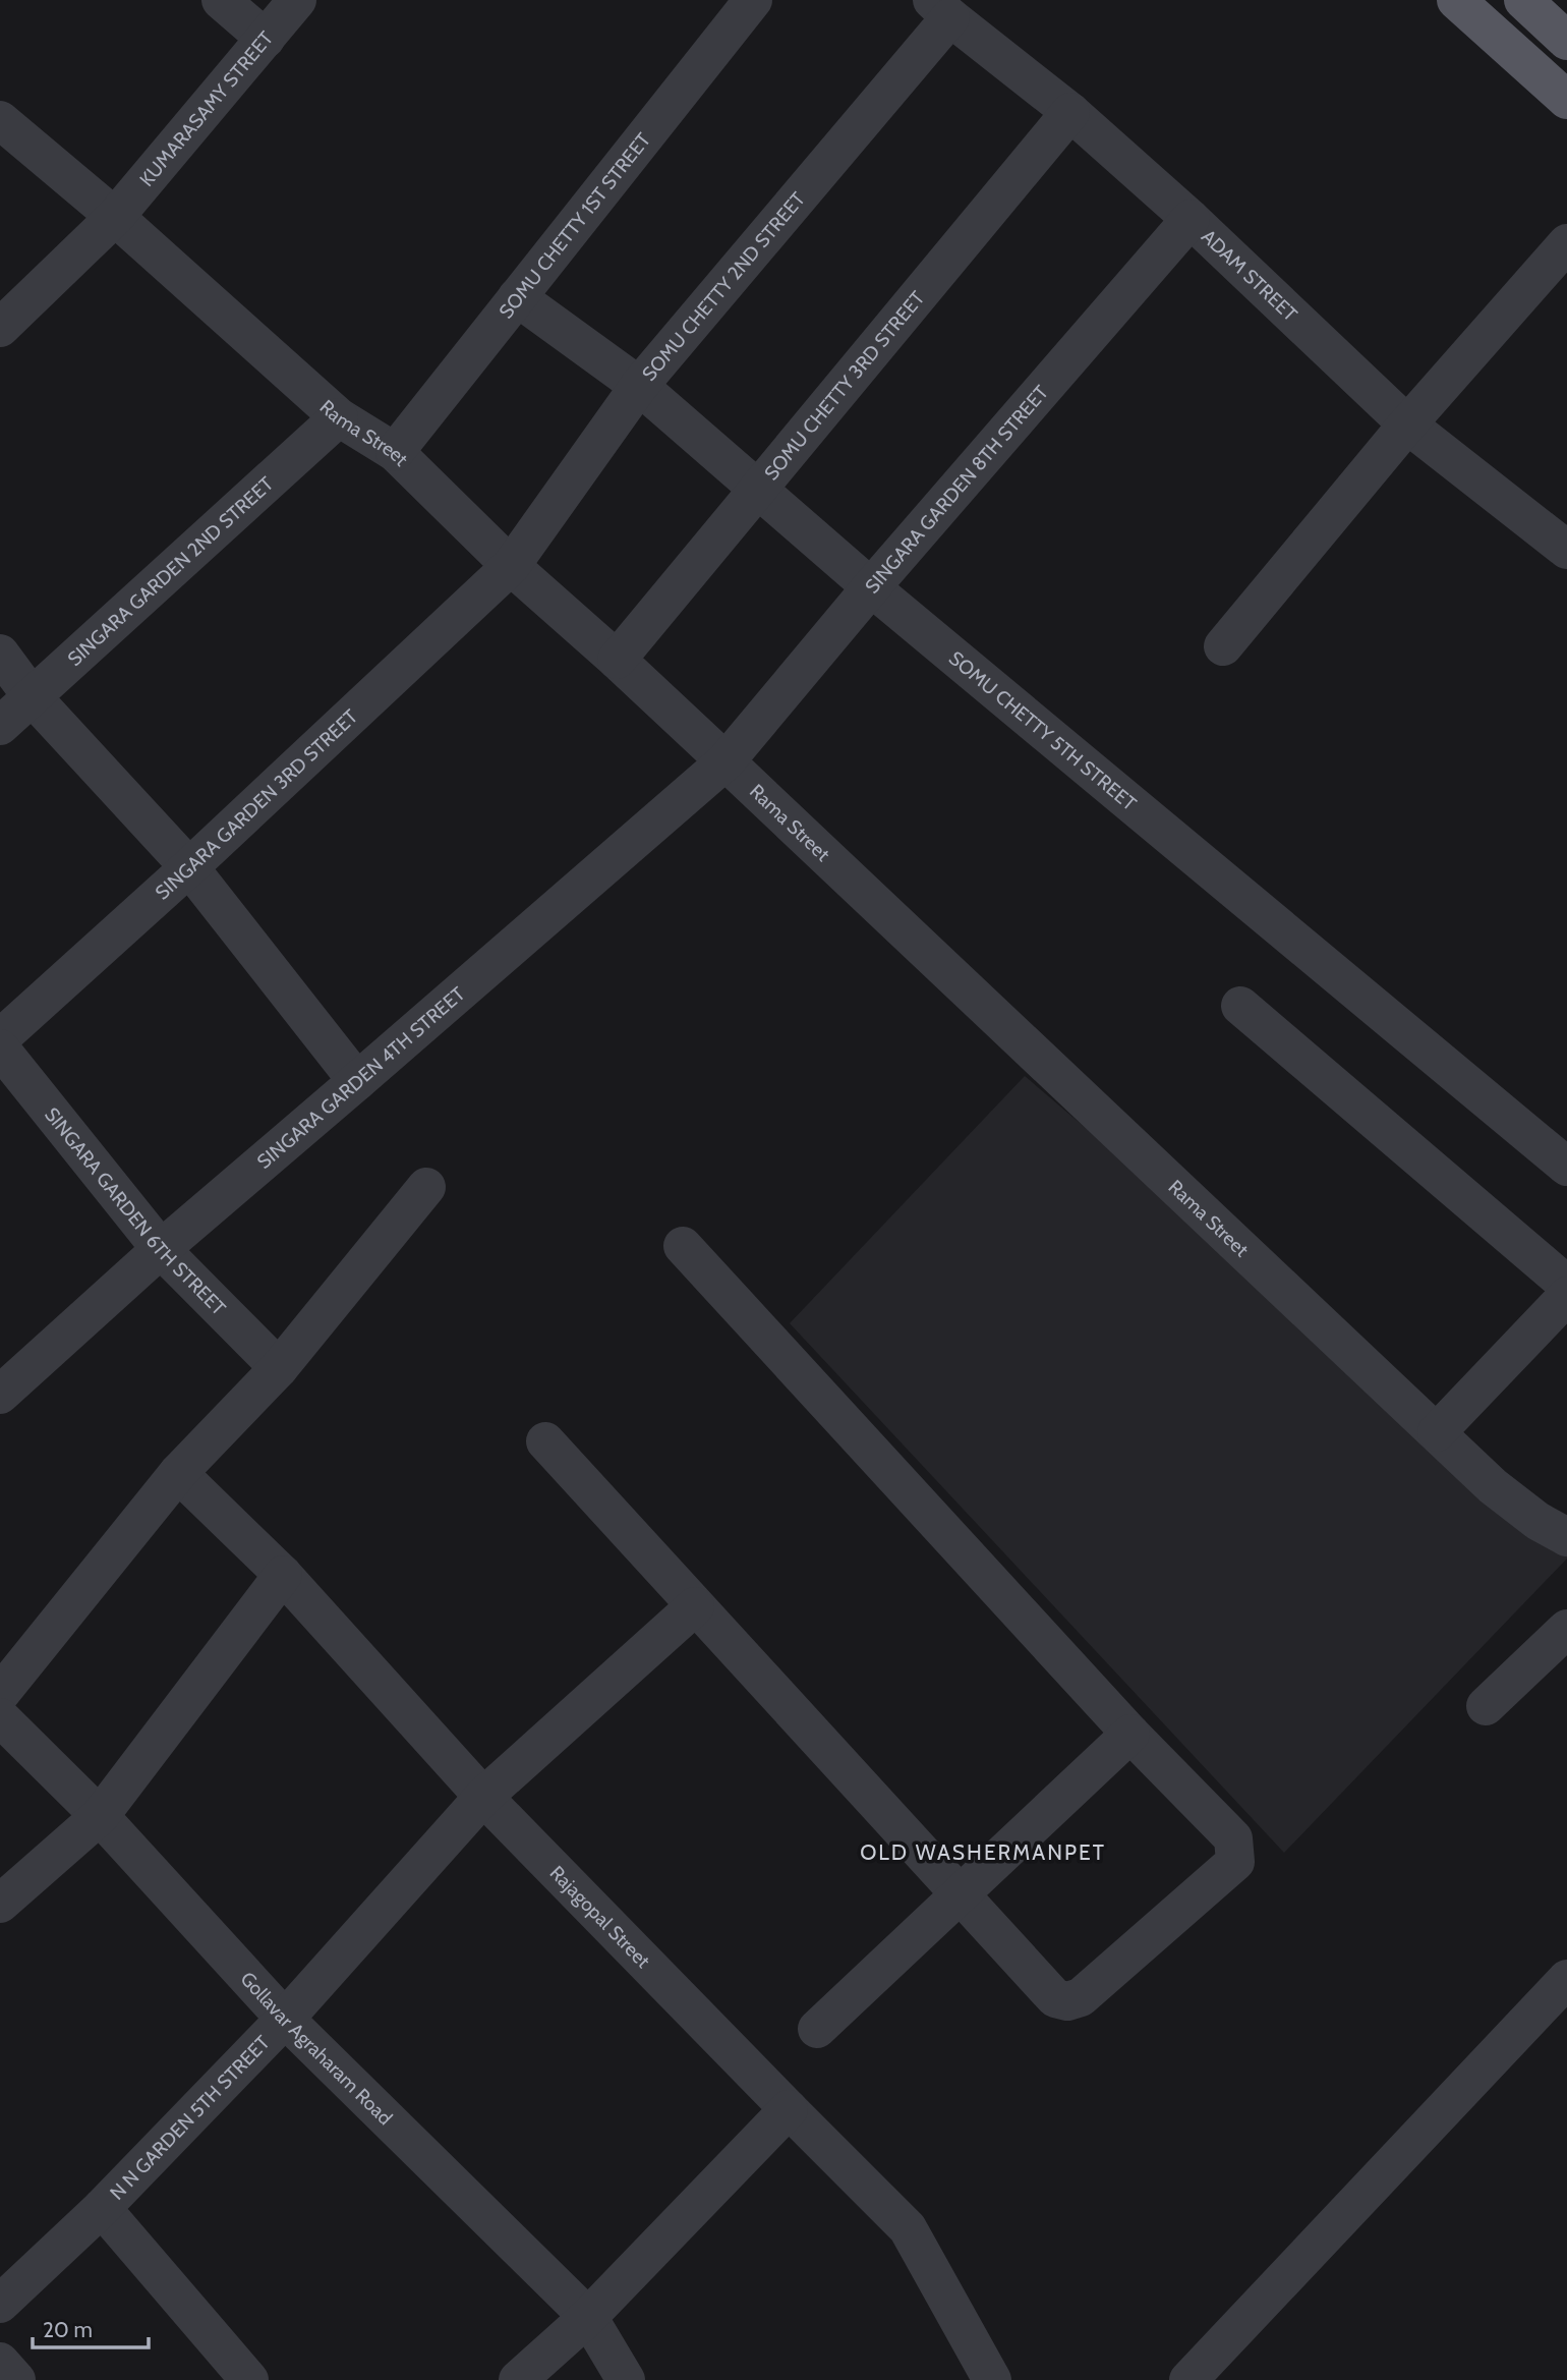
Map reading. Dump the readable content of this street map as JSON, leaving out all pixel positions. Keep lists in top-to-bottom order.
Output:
{
  "streets": {
    "street": [
      "KUMARASAMY STREET",
      "SOMU CHETTY 1ST STREET",
      "ADAM STREET",
      "SOMU CHETTY 2ND STREET",
      "SOMU CHETTY 3RD STREET",
      "Rama Street",
      "SINGARA GARDEN 8TH STREET",
      "SINGARA GARDEN 2ND STREET",
      "SOMU CHETTY 5TH STREET",
      "SINGARA GARDEN 3RD STREET",
      "SINGARA GARDEN 4TH STREET",
      "SINGARA GARDEN 6TH STREET",
      "Rajagopal Street",
      "Gollavar Agraharam Road",
      "N N GARDEN 5TH STREET"
    ]
  },
  "crossings": [
    ["KUMARASAMY STREET", "Rama Street"],
    ["SOMU CHETTY 1ST STREET", "Rama Street"],
    ["SOMU CHETTY 1ST STREET", "SOMU CHETTY 5TH STREET"],
    ["ADAM STREET", "SOMU CHETTY 2ND STREET"],
    ["ADAM STREET", "SOMU CHETTY 3RD STREET"],
    ["ADAM STREET", "SINGARA GARDEN 8TH STREET"],
    ["SOMU CHETTY 2ND STREET", "Rama Street"],
    ["SOMU CHETTY 2ND STREET", "SOMU CHETTY 5TH STREET"],
    ["SOMU CHETTY 2ND STREET", "SINGARA GARDEN 3RD STREET"],
    ["SOMU CHETTY 3RD STREET", "Rama Street"],
    ["SOMU CHETTY 3RD STREET", "SOMU CHETTY 5TH STREET"],
    ["Rama Street", "SINGARA GARDEN 8TH STREET"],
    ["Rama Street", "SINGARA GARDEN 2ND STREET"],
    ["Rama Street", "SINGARA GARDEN 3RD STREET"],
    ["Rama Street", "SINGARA GARDEN 4TH STREET"],
    ["SINGARA GARDEN 8TH STREET", "SOMU CHETTY 5TH STREET"],
    ["SINGARA GARDEN 8TH STREET", "SINGARA GARDEN 4TH STREET"],
    ["SINGARA GARDEN 4TH STREET", "SINGARA GARDEN 6TH STREET"],
    ["Rajagopal Street", "N N GARDEN 5TH STREET"],
    ["Gollavar Agraharam Road", "N N GARDEN 5TH STREET"]
  ],
  "districts": ["OLD WASHERMANPET"],
  "scale_bar": "20 m"
}
